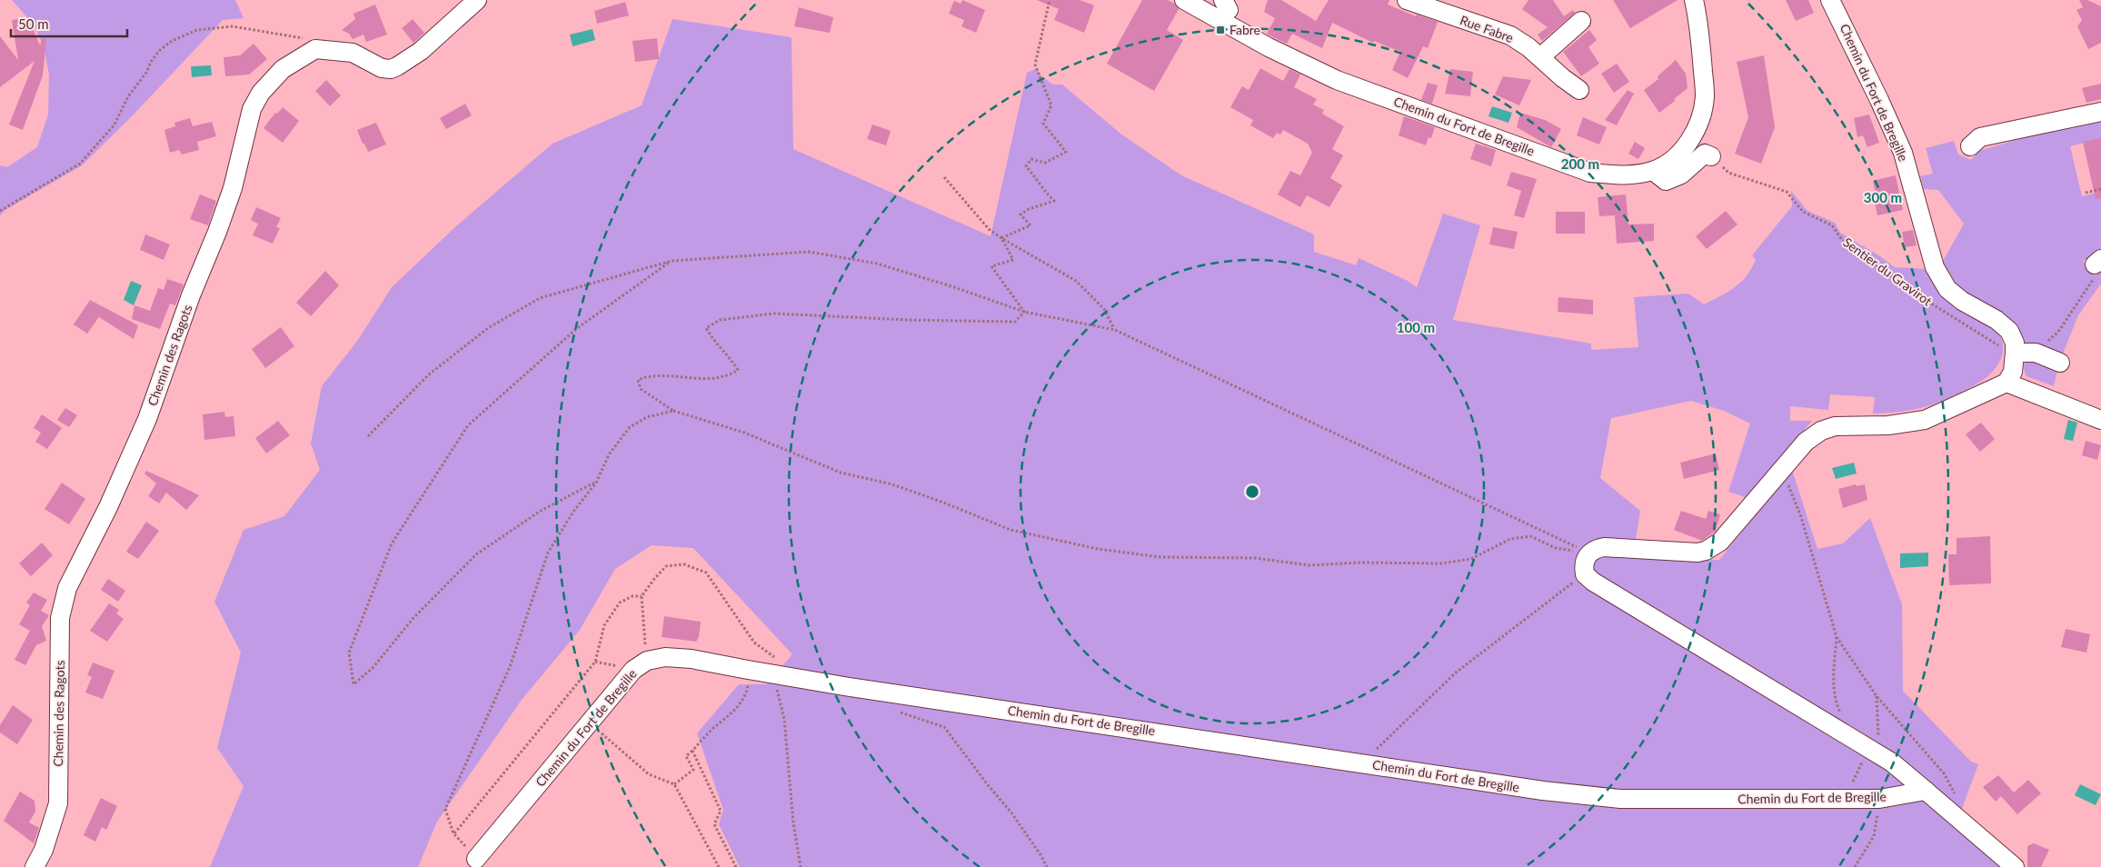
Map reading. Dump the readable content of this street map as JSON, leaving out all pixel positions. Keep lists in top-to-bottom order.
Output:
{
  "streets": {
    "street": ["Rue Fabre", "Chemin du Fort de Bregille", "Chemin des Ragots"],
    "path": ["Sentier du Gravirot"]
  },
  "crossings": [
    ["Chemin du Fort de Bregille", "Sentier du Gravirot"]
  ],
  "places": {
    "transit": ["Fabre"]
  },
  "scale_bar": "50 m",
  "rings": ["200 m", "300 m", "100 m"]
}
